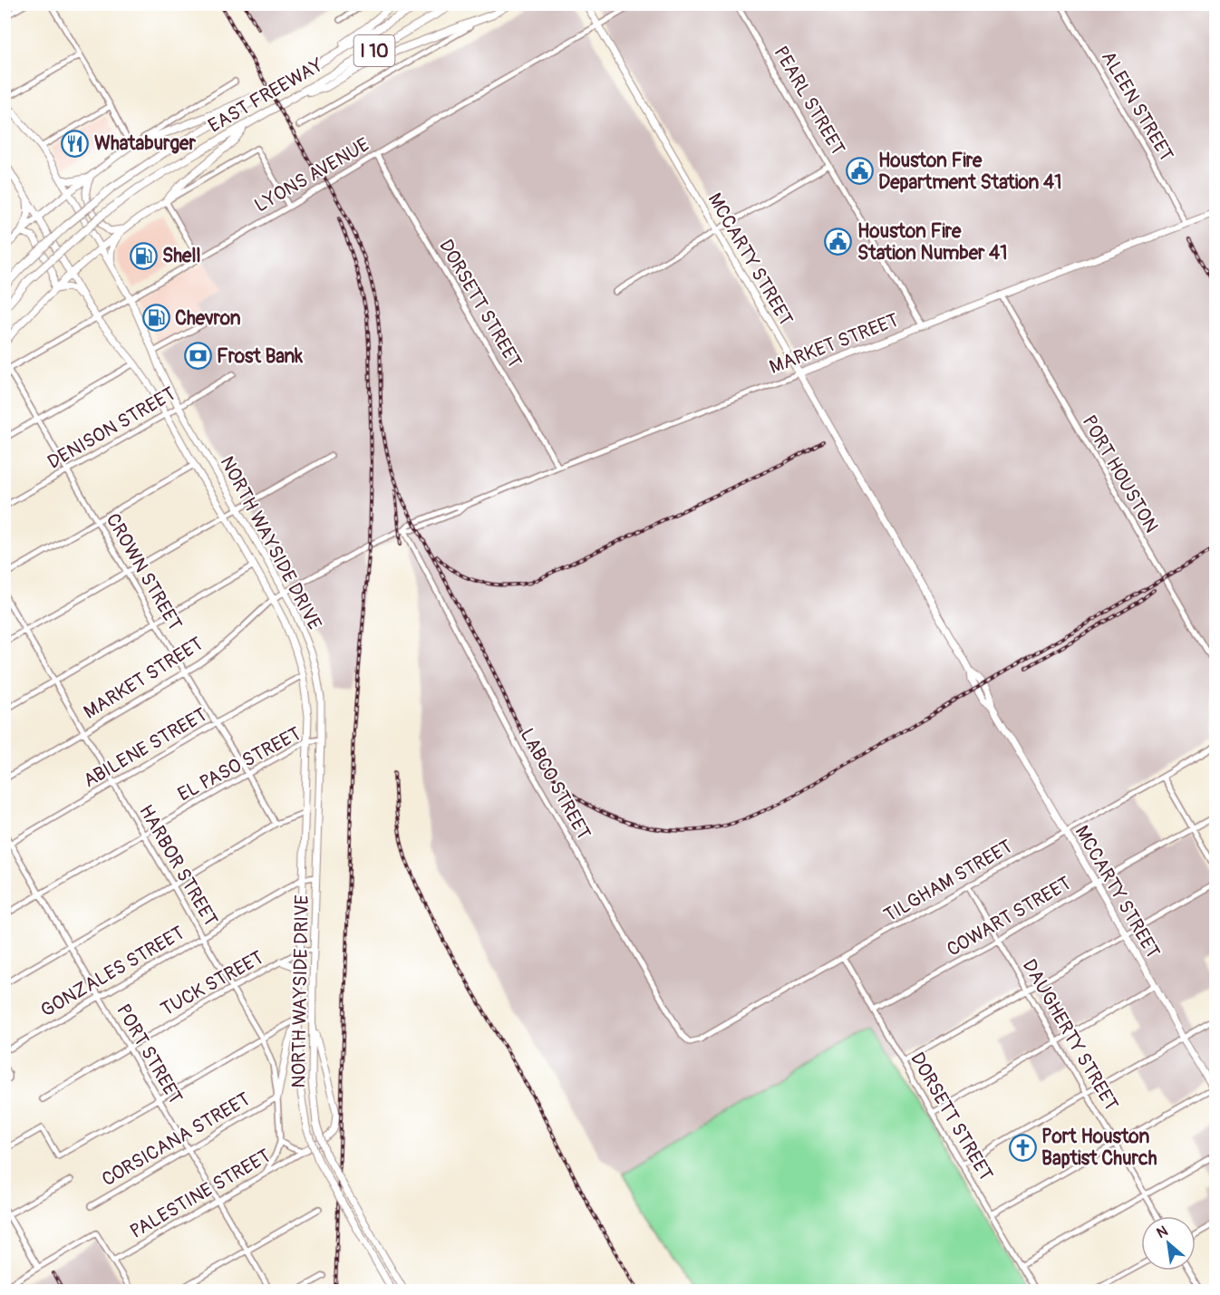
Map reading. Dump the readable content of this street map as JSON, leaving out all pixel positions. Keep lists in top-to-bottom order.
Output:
{
  "streets": {
    "highway": ["I 10", "EAST FREEWAY"],
    "main road": ["MCCARTY STREET", "MARKET STREET", "NORTH WAYSIDE DRIVE"],
    "street": [
      "PEARL STREET",
      "ALEEN STREET",
      "LYONS AVENUE",
      "DORSETT STREET",
      "DENISON STREET",
      "PORT HOUSTON",
      "CROWN STREET",
      "ABILENE STREET",
      "EL PASO STREET",
      "LABCO STREET",
      "HARBOR STREET",
      "TILGHAM STREET",
      "COWART STREET",
      "GONZALES STREET",
      "TUCK STREET",
      "DAUGHERTY STREET",
      "PORT STREET",
      "CORSICANA STREET",
      "PALESTINE STREET"
    ]
  },
  "crossings": [
    ["PEARL STREET", "MARKET STREET"],
    ["ALEEN STREET", "MARKET STREET"],
    ["LYONS AVENUE", "MCCARTY STREET"],
    ["LYONS AVENUE", "DORSETT STREET"],
    ["LYONS AVENUE", "NORTH WAYSIDE DRIVE"],
    ["LYONS AVENUE", "CROWN STREET"],
    ["MCCARTY STREET", "MARKET STREET"],
    ["MCCARTY STREET", "TILGHAM STREET"],
    ["MCCARTY STREET", "COWART STREET"],
    ["DORSETT STREET", "MARKET STREET"],
    ["DORSETT STREET", "TILGHAM STREET"],
    ["DORSETT STREET", "COWART STREET"],
    ["MARKET STREET", "PORT HOUSTON"],
    ["MARKET STREET", "NORTH WAYSIDE DRIVE"],
    ["MARKET STREET", "CROWN STREET"],
    ["MARKET STREET", "LABCO STREET"],
    ["MARKET STREET", "HARBOR STREET"],
    ["DENISON STREET", "NORTH WAYSIDE DRIVE"],
    ["DENISON STREET", "CROWN STREET"],
    ["NORTH WAYSIDE DRIVE", "ABILENE STREET"],
    ["NORTH WAYSIDE DRIVE", "EL PASO STREET"],
    ["NORTH WAYSIDE DRIVE", "GONZALES STREET"],
    ["NORTH WAYSIDE DRIVE", "TUCK STREET"],
    ["CROWN STREET", "ABILENE STREET"],
    ["CROWN STREET", "EL PASO STREET"],
    ["ABILENE STREET", "HARBOR STREET"],
    ["ABILENE STREET", "PORT STREET"],
    ["EL PASO STREET", "HARBOR STREET"],
    ["EL PASO STREET", "PORT STREET"],
    ["LABCO STREET", "TILGHAM STREET"],
    ["HARBOR STREET", "GONZALES STREET"],
    ["HARBOR STREET", "TUCK STREET"],
    ["HARBOR STREET", "CORSICANA STREET"],
    ["TILGHAM STREET", "DAUGHERTY STREET"],
    ["COWART STREET", "DAUGHERTY STREET"],
    ["GONZALES STREET", "PORT STREET"],
    ["TUCK STREET", "PORT STREET"],
    ["PORT STREET", "CORSICANA STREET"],
    ["PORT STREET", "PALESTINE STREET"]
  ],
  "places": {
    "restaurant": ["Whataburger"],
    "public building": ["Houston Fire Department Station 41", "Houston Fire Station Number 41"],
    "fuel station": ["Shell", "Chevron"],
    "bank": ["Frost Bank"],
    "church": ["Port Houston Baptist Church"]
  },
  "north": "top left"
}
